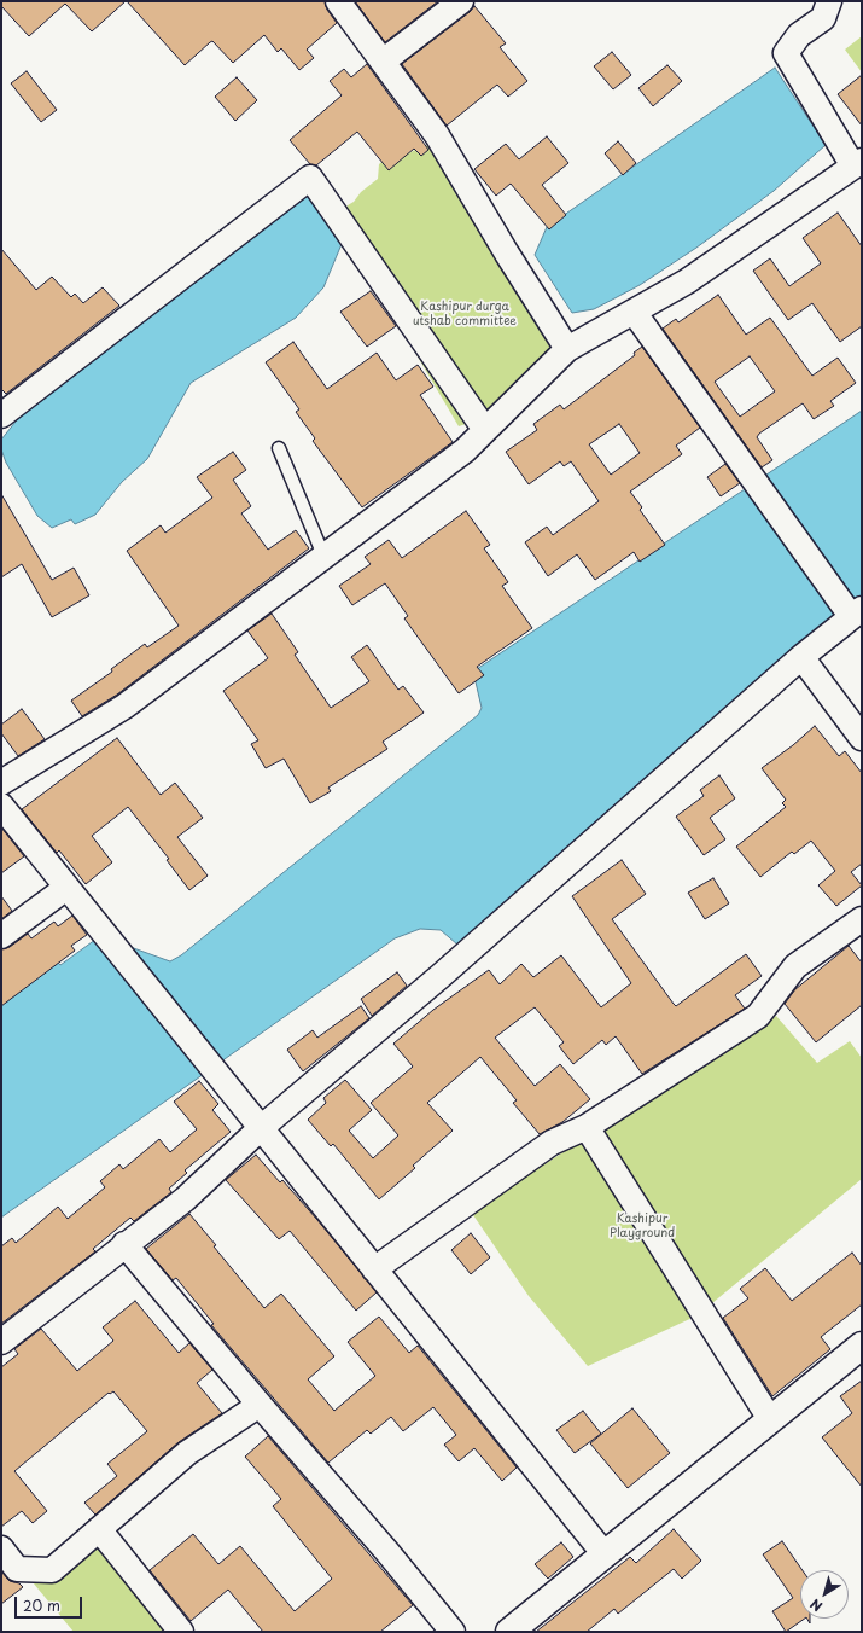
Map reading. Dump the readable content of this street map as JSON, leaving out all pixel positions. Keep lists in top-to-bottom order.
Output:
{
  "parks": ["Kashipur durga utshab committee", "Kashipur Playground"],
  "scale_bar": "20 m",
  "north": "bottom left"
}
